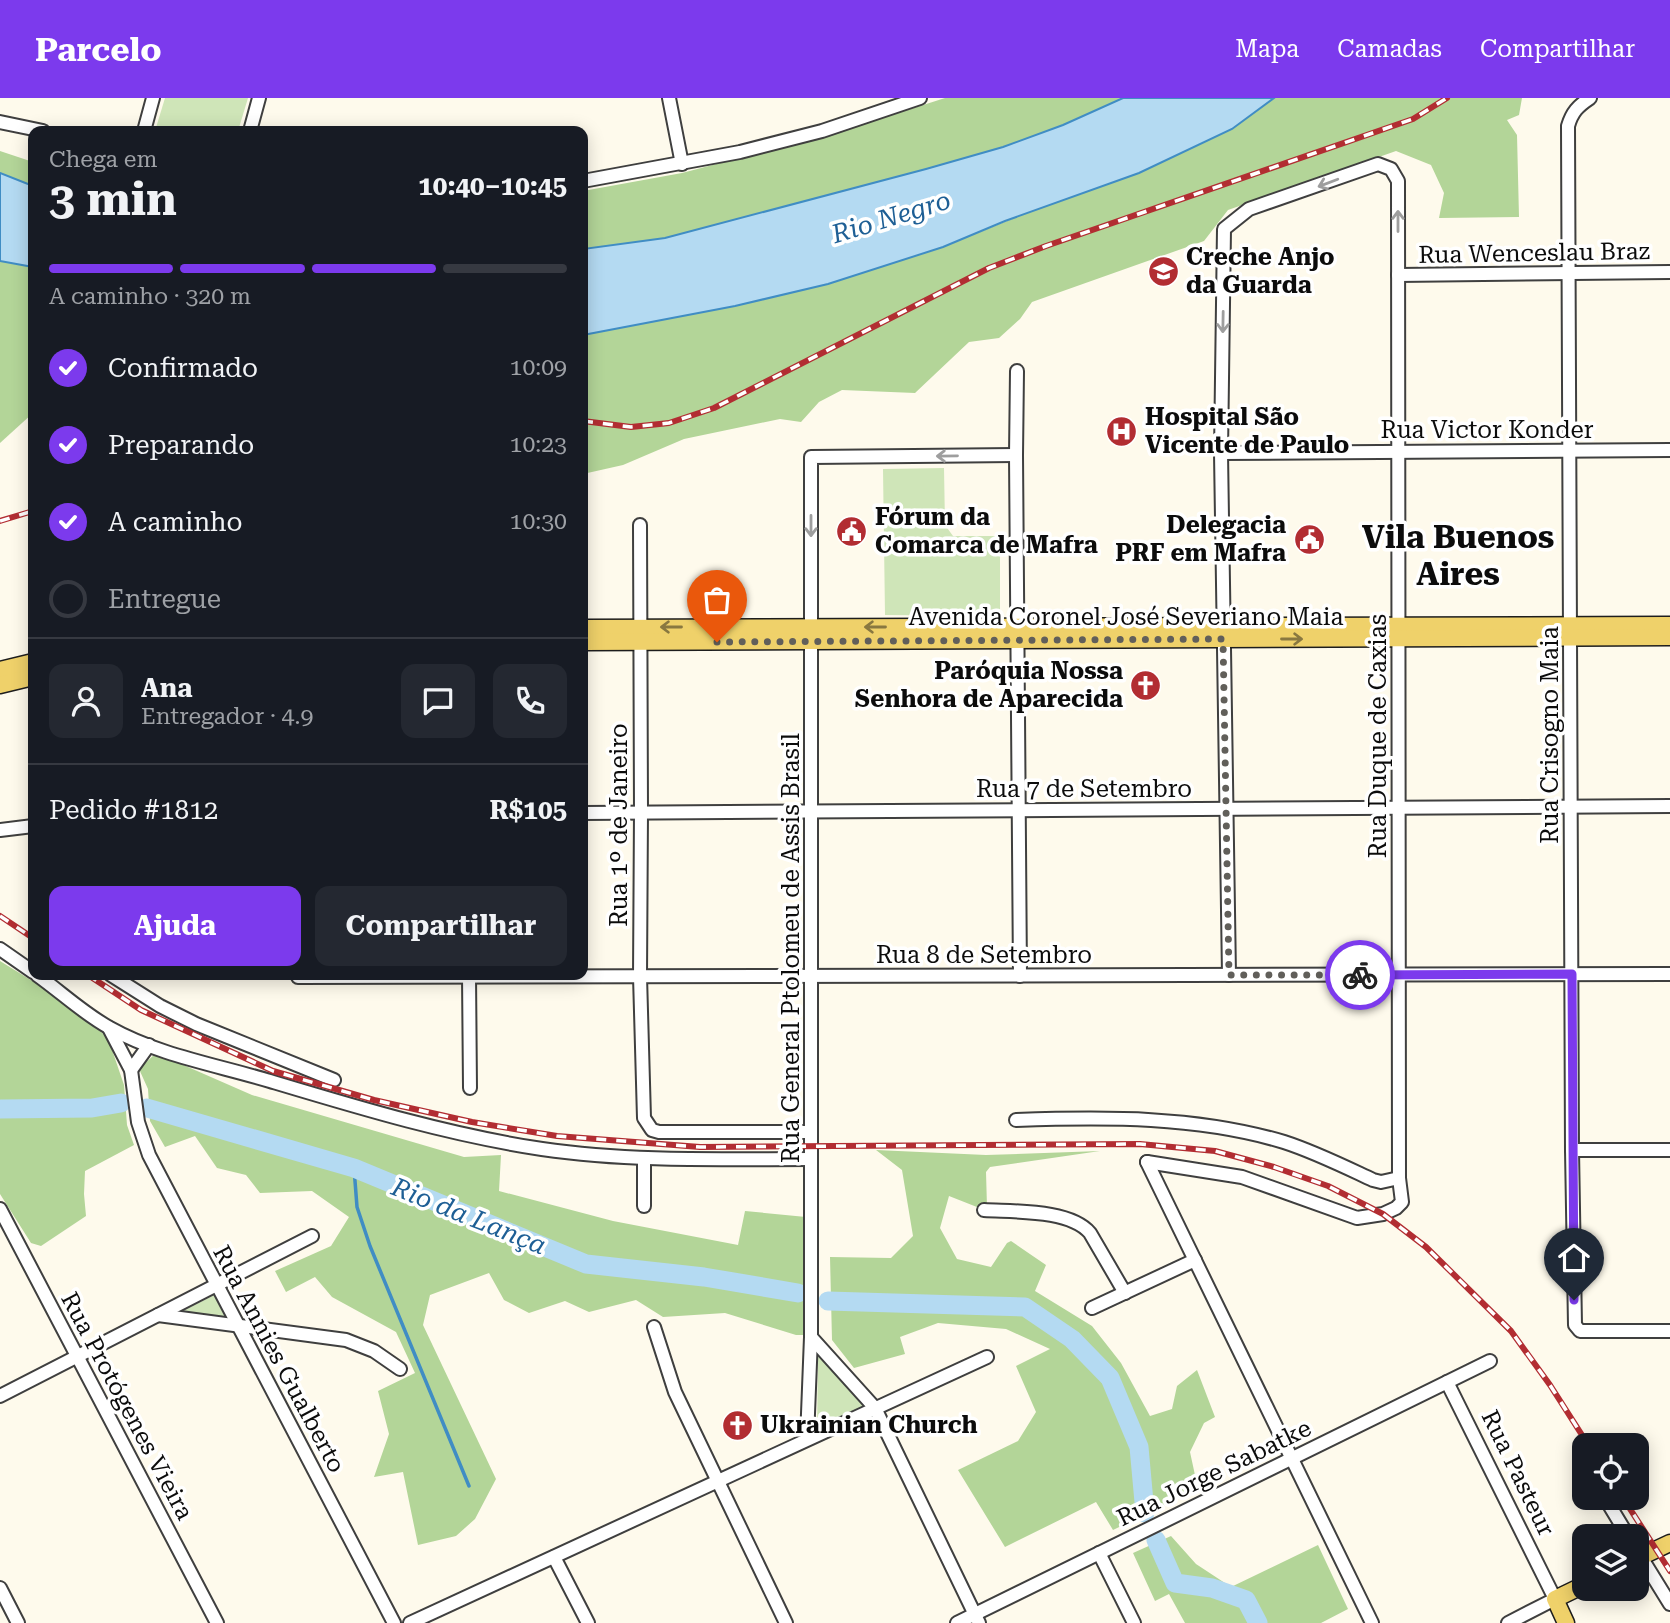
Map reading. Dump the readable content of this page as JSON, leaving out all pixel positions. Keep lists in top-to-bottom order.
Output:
{
  "streets": {
    "main road": ["Avenida Coronel José Severiano Maia", "Rua Pasteur"],
    "street": [
      "Rua Wenceslau Braz",
      "Rua Victor Konder",
      "Rua Crisogno Maia",
      "Rua Duque de Caxias",
      "Rua 7 de Setembro",
      "Rua 1º de Janeiro",
      "Rua General Ptolomeu de Assis Brasil",
      "Rua 8 de Setembro",
      "Rua Annies Gualberto",
      "Rua Protógenes Vieira",
      "Rua Jorge Sabatke"
    ]
  },
  "crossings": [
    ["Rua Wenceslau Braz", "Rua Crisogno Maia"],
    ["Rua Wenceslau Braz", "Rua Duque de Caxias"],
    ["Rua Victor Konder", "Rua Crisogno Maia"],
    ["Rua Victor Konder", "Rua Duque de Caxias"],
    ["Avenida Coronel José Severiano Maia", "Rua Crisogno Maia"],
    ["Avenida Coronel José Severiano Maia", "Rua Duque de Caxias"],
    ["Avenida Coronel José Severiano Maia", "Rua 1º de Janeiro"],
    ["Avenida Coronel José Severiano Maia", "Rua General Ptolomeu de Assis Brasil"],
    ["Rua Crisogno Maia", "Rua 7 de Setembro"],
    ["Rua Crisogno Maia", "Rua 8 de Setembro"],
    ["Rua Duque de Caxias", "Rua 7 de Setembro"],
    ["Rua Duque de Caxias", "Rua 8 de Setembro"],
    ["Rua 7 de Setembro", "Rua 1º de Janeiro"],
    ["Rua 7 de Setembro", "Rua General Ptolomeu de Assis Brasil"],
    ["Rua 1º de Janeiro", "Rua General Ptolomeu de Assis Brasil"],
    ["Rua 1º de Janeiro", "Rua 8 de Setembro"],
    ["Rua General Ptolomeu de Assis Brasil", "Rua 8 de Setembro"],
    ["Rua Jorge Sabatke", "Rua Pasteur"]
  ],
  "districts": ["Vila Buenos Aires"],
  "water": ["Rio Negro", "Rio da Lança"],
  "places": {
    "school or university": ["Creche Anjo da Guarda"],
    "hospital": ["Hospital São Vicente de Paulo"],
    "public building": ["Fórum da Comarca de Mafra", "Delegacia PRF em Mafra"],
    "church": ["Paróquia Nossa Senhora de Aparecida", "Ukrainian Church"]
  },
  "page": {
    "header": "Parcelo",
    "nav": ["Mapa", "Camadas", "Compartilhar"],
    "heading": ["3 min", "Chega em", "10:40–10:45"],
    "panel": [
      "Ana",
      "Entregador · 4.9",
      "Pedido #1812",
      "R$105"
    ],
    "bar": "A caminho · 320 m",
    "list": [
      ["Confirmado", "10:09"],
      ["Preparando", "10:23"],
      ["A caminho", "10:30"],
      "Entregue"
    ],
    "buttons": ["Ajuda", "Compartilhar"]
  }
}
